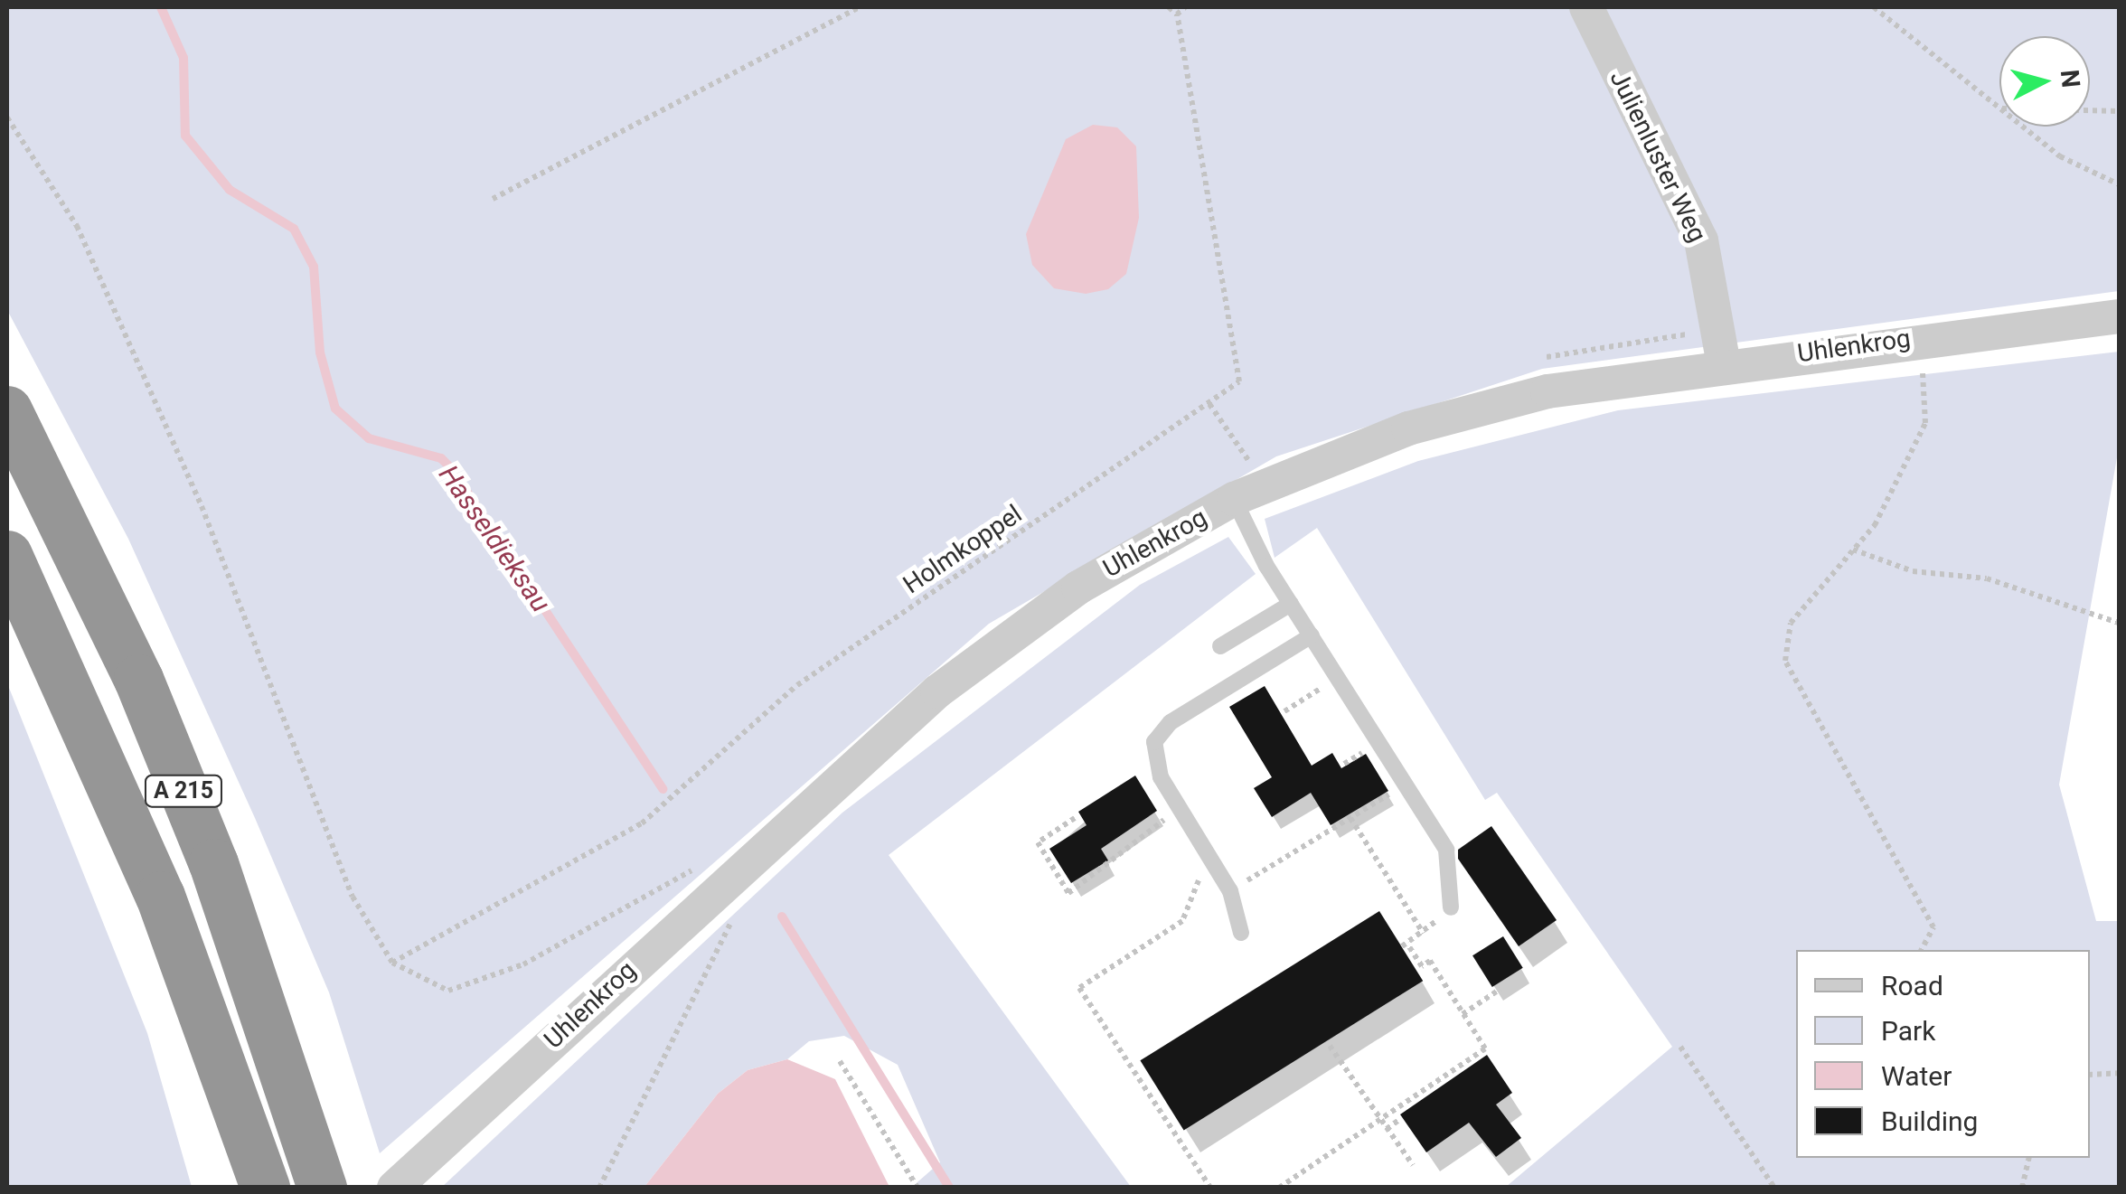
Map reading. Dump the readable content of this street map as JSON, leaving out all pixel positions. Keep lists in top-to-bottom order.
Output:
{
  "streets": {
    "highway": ["A 215"],
    "street": ["Julienluster Weg", "Uhlenkrog"],
    "path": ["Holmkoppel"]
  },
  "crossings": [
    ["Julienluster Weg", "Uhlenkrog"]
  ],
  "water": ["Hasseldieksau"],
  "legend": [
    "Road",
    "Park",
    "Water",
    "Building"
  ],
  "north": "right"
}
